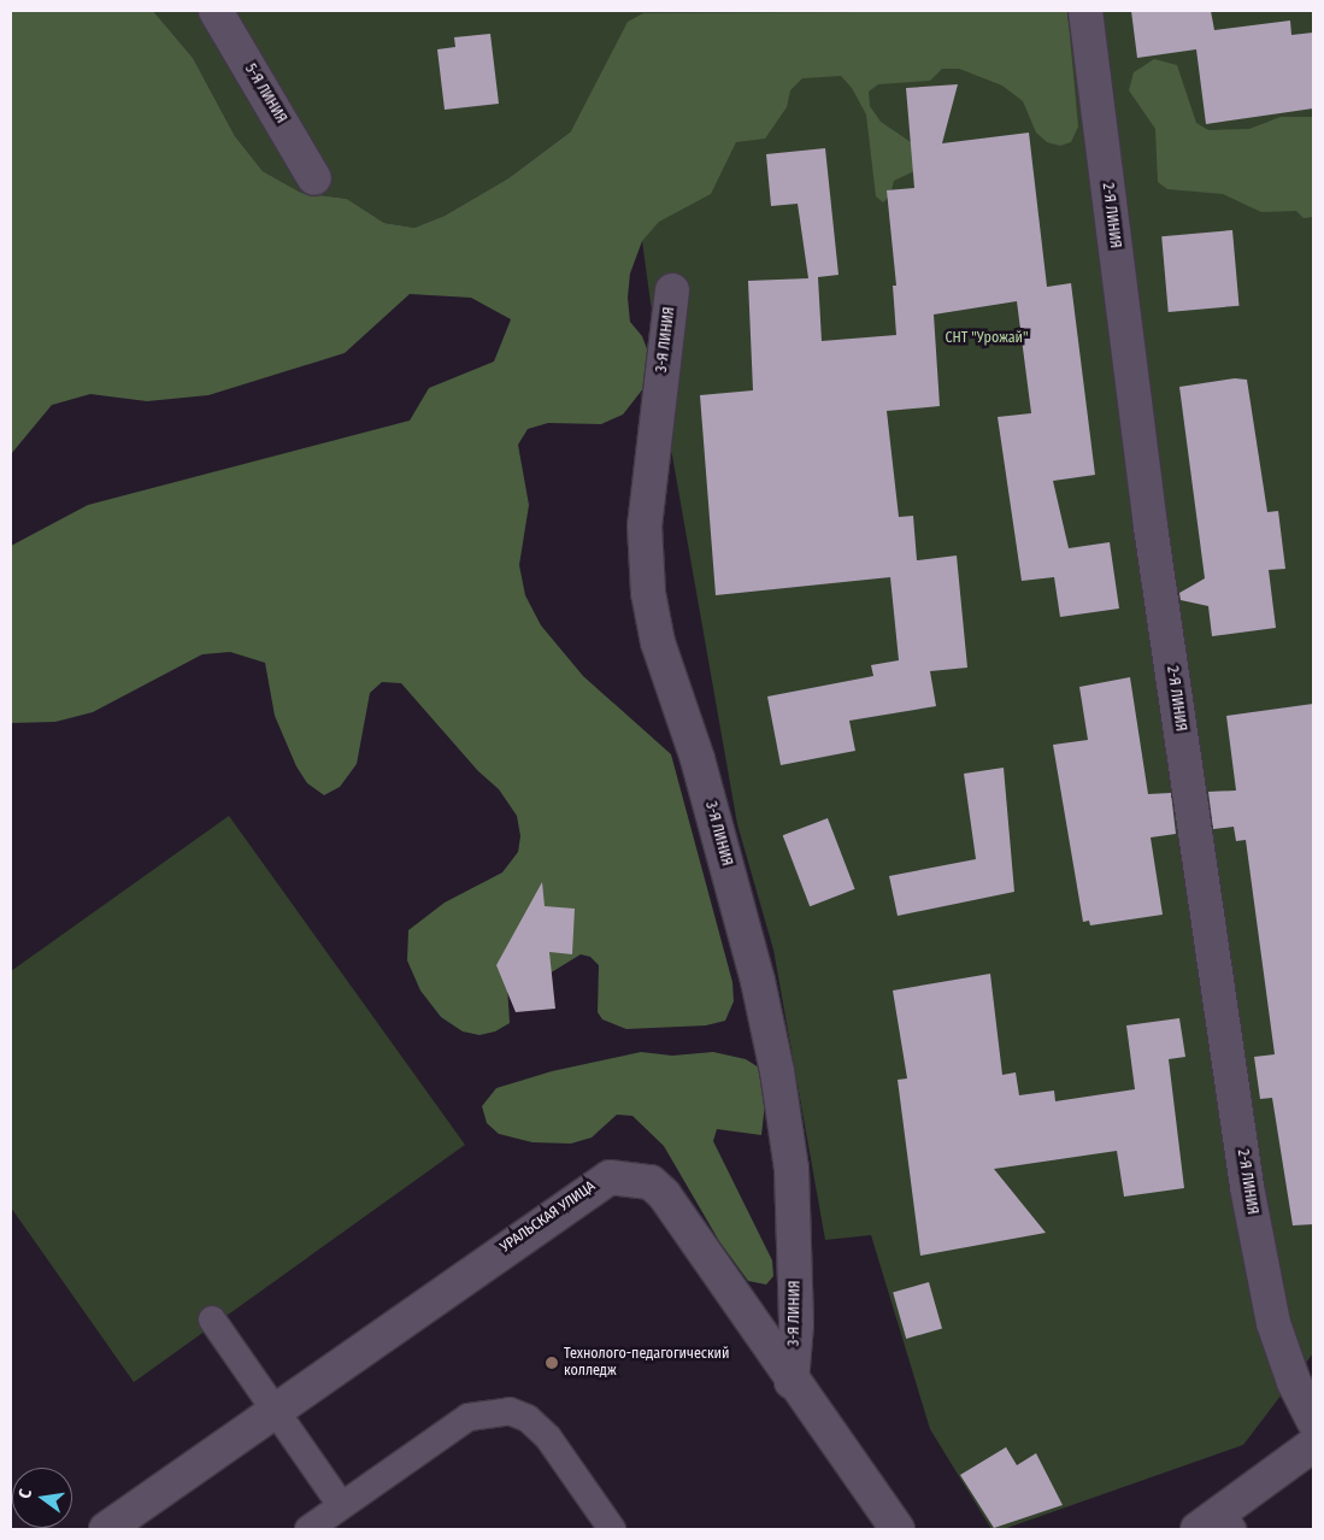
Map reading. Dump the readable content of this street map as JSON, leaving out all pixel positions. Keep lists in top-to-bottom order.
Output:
{
  "streets": {
    "street": [
      "5-Я ЛИНИЯ",
      "2-Я ЛИНИЯ",
      "3-Я ЛИНИЯ",
      "УРАЛЬСКАЯ УЛИЦА"
    ]
  },
  "crossings": [
    ["3-Я ЛИНИЯ", "УРАЛЬСКАЯ УЛИЦА"]
  ],
  "parks": ["СНТ \"Урожай\""],
  "places": ["Технолого-педагогический колледж"],
  "north": "left"
}
